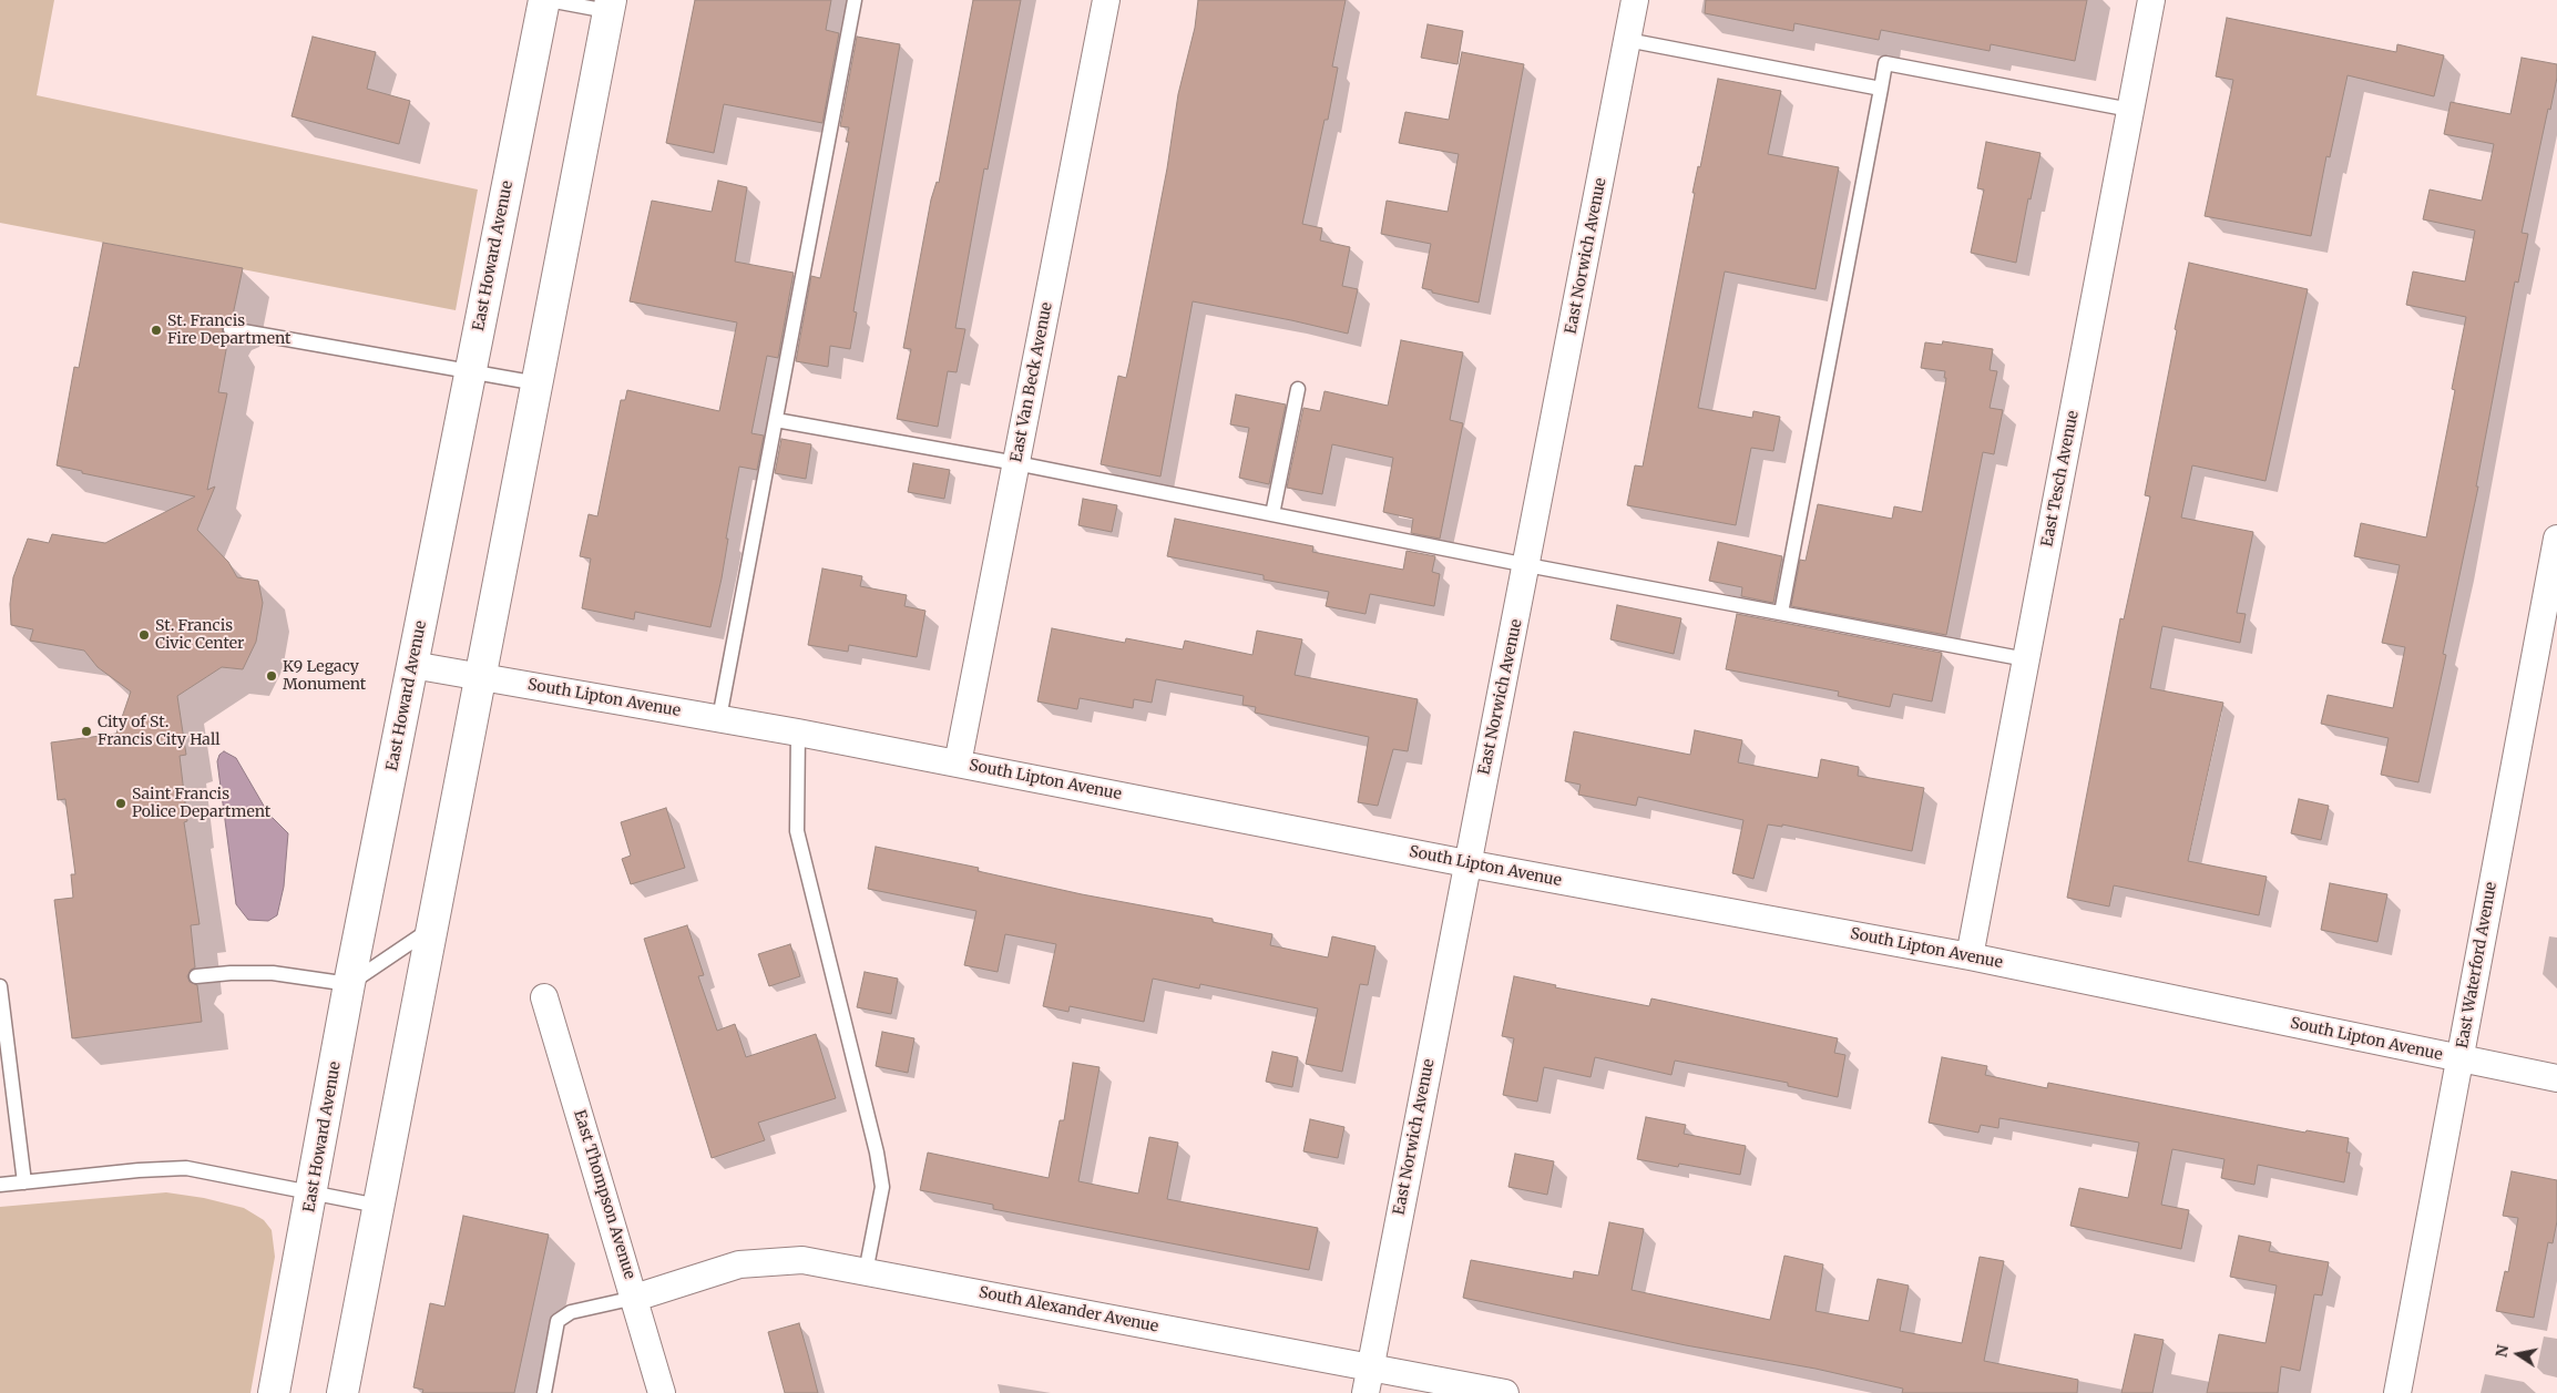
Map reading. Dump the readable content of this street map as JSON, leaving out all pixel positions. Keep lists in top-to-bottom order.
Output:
{
  "streets": {
    "main road": ["East Howard Avenue"],
    "street": [
      "East Norwich Avenue",
      "East Van Beck Avenue",
      "East Tesch Avenue",
      "South Lipton Avenue",
      "East Waterford Avenue",
      "East Thompson Avenue",
      "South Alexander Avenue"
    ]
  },
  "crossings": [
    ["East Howard Avenue", "South Lipton Avenue"],
    ["East Norwich Avenue", "South Lipton Avenue"],
    ["East Norwich Avenue", "South Alexander Avenue"],
    ["East Van Beck Avenue", "South Lipton Avenue"],
    ["East Tesch Avenue", "South Lipton Avenue"],
    ["South Lipton Avenue", "East Waterford Avenue"],
    ["East Thompson Avenue", "South Alexander Avenue"]
  ],
  "places": [
    "St. Francis Fire Department",
    "St. Francis Civic Center",
    "K9 Legacy Monument",
    "City of St. Francis City Hall",
    "Saint Francis Police Department"
  ],
  "north": "left"
}
